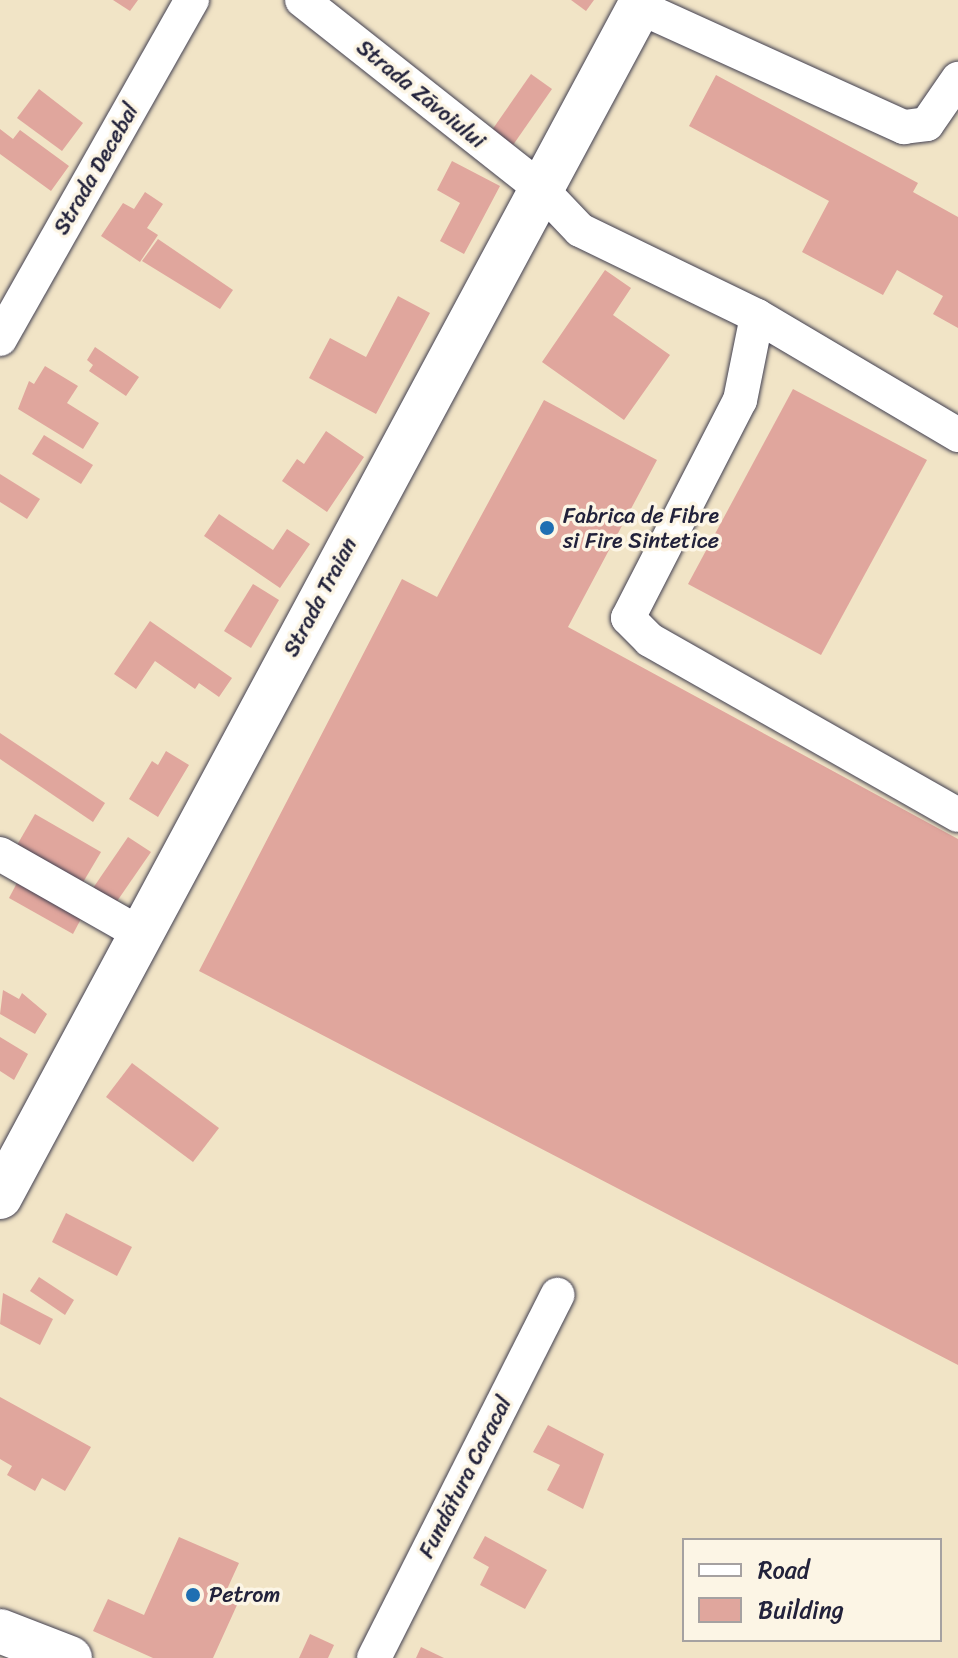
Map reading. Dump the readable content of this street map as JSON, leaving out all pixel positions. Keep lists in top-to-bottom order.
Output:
{
  "streets": {
    "main road": ["Strada Traian"],
    "street": ["Strada Zăvoiului", "Strada Decebal", "Fundătura Caracal"]
  },
  "crossings": [
    ["Strada Zăvoiului", "Strada Traian"]
  ],
  "places": ["Fabrica de Fibre si Fire Sintetice", "Petrom"],
  "legend": ["Road", "Building"]
}
